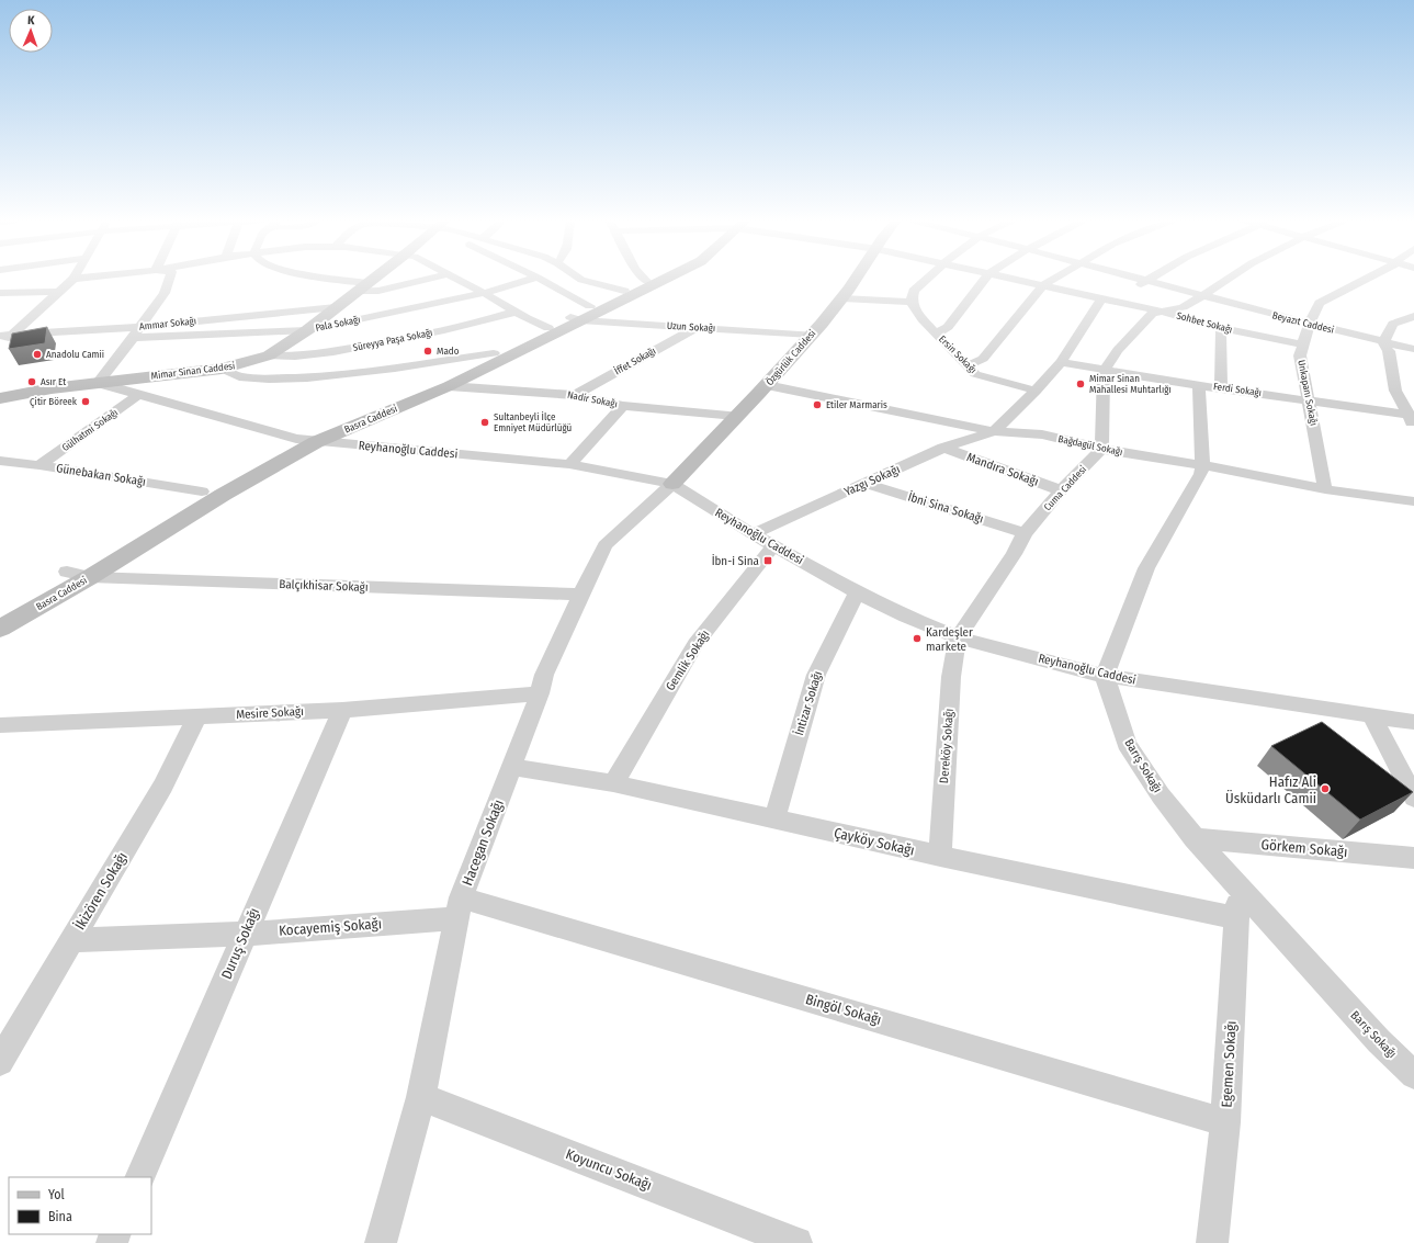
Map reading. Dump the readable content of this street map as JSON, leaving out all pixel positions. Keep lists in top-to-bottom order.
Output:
{
  "streets": {
    "main road": ["Özgürlük Caddesi", "Mimar Sinan Caddesi", "Basra Caddesi"],
    "street": [
      "Sohbet Sokağı",
      "Beyazıt Caddesi",
      "Ammar Sokağı",
      "Pala Sokağı",
      "Uzun Sokağı",
      "Süreyya Paşa Sokağı",
      "Ersin Sokağı",
      "İffet Sokağı",
      "Ferdi Sokağı",
      "Unkapanı Sokağı",
      "Nadir Sokağı",
      "Gülhatmi Sokağı",
      "Bağdagül Sokağı",
      "Reyhanoğlu Caddesi",
      "Mandıra Sokağı",
      "Günebakan Sokağı",
      "Yazgı Sokağı",
      "Cuma Caddesi",
      "İbni Sina Sokağı",
      "Balçıkhisar Sokağı",
      "Gemlik Sokağı",
      "İntizar Sokağı",
      "Mesire Sokağı",
      "Dereköy Sokağı",
      "Barış Sokağı",
      "Çayköy Sokağı",
      "Hacegan Sokağı",
      "Görkem Sokağı",
      "İkizören Sokağı",
      "Kocayemiş Sokağı",
      "Duruş Sokağı",
      "Bingöl Sokağı",
      "Egemen Sokağı",
      "Koyuncu Sokağı"
    ]
  },
  "crossings": [
    ["Sohbet Sokağı", "Unkapanı Sokağı"],
    ["Beyazıt Caddesi", "Unkapanı Sokağı"],
    ["Ammar Sokağı", "Mimar Sinan Caddesi"],
    ["Pala Sokağı", "Mimar Sinan Caddesi"],
    ["Uzun Sokağı", "Özgürlük Caddesi"],
    ["Uzun Sokağı", "İffet Sokağı"],
    ["Uzun Sokağı", "Basra Caddesi"],
    ["Süreyya Paşa Sokağı", "Mimar Sinan Caddesi"],
    ["Özgürlük Caddesi", "Nadir Sokağı"],
    ["Özgürlük Caddesi", "Bağdagül Sokağı"],
    ["Özgürlük Caddesi", "Reyhanoğlu Caddesi"],
    ["Özgürlük Caddesi", "Hacegan Sokağı"],
    ["İffet Sokağı", "Nadir Sokağı"],
    ["Mimar Sinan Caddesi", "Reyhanoğlu Caddesi"],
    ["Ferdi Sokağı", "Unkapanı Sokağı"],
    ["Unkapanı Sokağı", "Bağdagül Sokağı"],
    ["Nadir Sokağı", "Basra Caddesi"],
    ["Basra Caddesi", "Reyhanoğlu Caddesi"],
    ["Basra Caddesi", "Günebakan Sokağı"],
    ["Basra Caddesi", "Balçıkhisar Sokağı"],
    ["Gülhatmi Sokağı", "Reyhanoğlu Caddesi"],
    ["Gülhatmi Sokağı", "Günebakan Sokağı"],
    ["Bağdagül Sokağı", "Yazgı Sokağı"],
    ["Bağdagül Sokağı", "Cuma Caddesi"],
    ["Reyhanoğlu Caddesi", "Yazgı Sokağı"],
    ["Reyhanoğlu Caddesi", "Cuma Caddesi"],
    ["Reyhanoğlu Caddesi", "Gemlik Sokağı"],
    ["Reyhanoğlu Caddesi", "İntizar Sokağı"],
    ["Reyhanoğlu Caddesi", "Dereköy Sokağı"],
    ["Reyhanoğlu Caddesi", "Barış Sokağı"],
    ["Reyhanoğlu Caddesi", "Hacegan Sokağı"],
    ["Mandıra Sokağı", "Yazgı Sokağı"],
    ["Mandıra Sokağı", "Cuma Caddesi"],
    ["Yazgı Sokağı", "İbni Sina Sokağı"],
    ["Cuma Caddesi", "İbni Sina Sokağı"],
    ["Cuma Caddesi", "Dereköy Sokağı"],
    ["Balçıkhisar Sokağı", "Hacegan Sokağı"],
    ["Gemlik Sokağı", "Çayköy Sokağı"],
    ["İntizar Sokağı", "Çayköy Sokağı"],
    ["Mesire Sokağı", "Hacegan Sokağı"],
    ["Mesire Sokağı", "İkizören Sokağı"],
    ["Mesire Sokağı", "Duruş Sokağı"],
    ["Dereköy Sokağı", "Çayköy Sokağı"],
    ["Barış Sokağı", "Görkem Sokağı"],
    ["Barış Sokağı", "Egemen Sokağı"],
    ["Çayköy Sokağı", "Hacegan Sokağı"],
    ["Çayköy Sokağı", "Egemen Sokağı"],
    ["Hacegan Sokağı", "Kocayemiş Sokağı"],
    ["Hacegan Sokağı", "Bingöl Sokağı"],
    ["Hacegan Sokağı", "Koyuncu Sokağı"],
    ["İkizören Sokağı", "Kocayemiş Sokağı"],
    ["Kocayemiş Sokağı", "Duruş Sokağı"],
    ["Kocayemiş Sokağı", "Bingöl Sokağı"],
    ["Bingöl Sokağı", "Egemen Sokağı"]
  ],
  "places": {
    "other": [
      "Mado",
      "Anadolu Camii",
      "Asır Et",
      "Mimar Sinan Mahallesi Muhtarlığı",
      "Çitir Böreek",
      "Etiler Marmaris",
      "Sultanbeyli İlçe Emniyet Müdürlüğü",
      "Kardeşler markete",
      "Hafız Ali Üsküdarlı Camii"
    ],
    "transit": ["İbn-i Sina"]
  },
  "legend": ["Yol", "Bina"],
  "north": "top"
}
